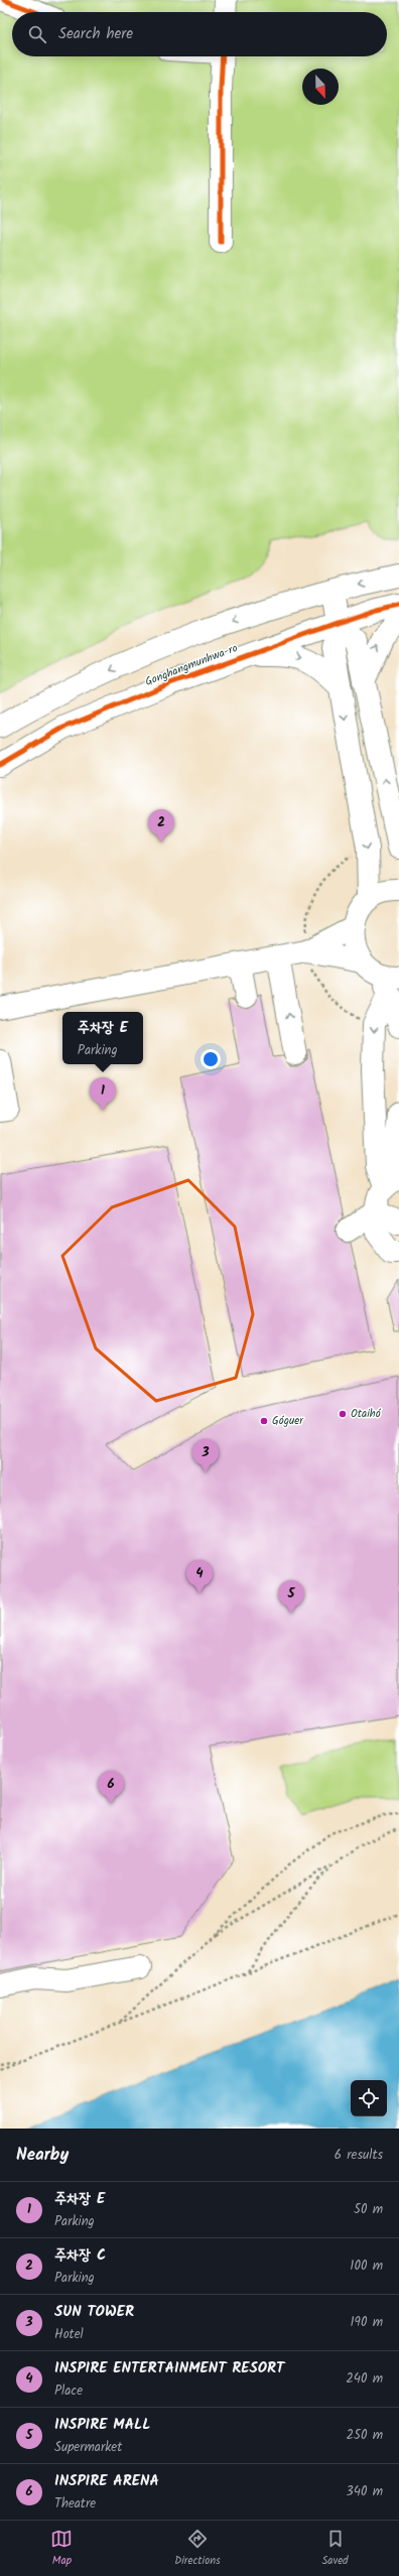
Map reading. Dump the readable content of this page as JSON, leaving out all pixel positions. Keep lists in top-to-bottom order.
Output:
{
  "streets": {
    "street": ["Gonghangmunhwa-ro"]
  },
  "places": ["Otaihó", "Góguer"],
  "north": "bottom",
  "page": {
    "search": "Search here",
    "pins": [
      "2",
      "1",
      "3",
      "4",
      "5",
      "6"
    ],
    "popup": ["주차장 E", "Parking"],
    "heading": ["Nearby", "6 results"],
    "list": [
      {
        "mark": "1",
        "name": "주차장 E",
        "note": "Parking",
        "value": "50 m"
      },
      {
        "mark": "2",
        "name": "주차장 C",
        "note": "Parking",
        "value": "100 m"
      },
      {
        "mark": "3",
        "name": "SUN TOWER",
        "note": "Hotel",
        "value": "190 m"
      },
      {
        "mark": "4",
        "name": "INSPIRE ENTERTAINMENT RESORT",
        "note": "Place",
        "value": "240 m"
      },
      {
        "mark": "5",
        "name": "INSPIRE MALL",
        "note": "Supermarket",
        "value": "250 m"
      },
      {
        "mark": "6",
        "name": "INSPIRE ARENA",
        "note": "Theatre",
        "value": "340 m"
      }
    ],
    "nav": ["Map", "Directions", "Saved"]
  }
}
